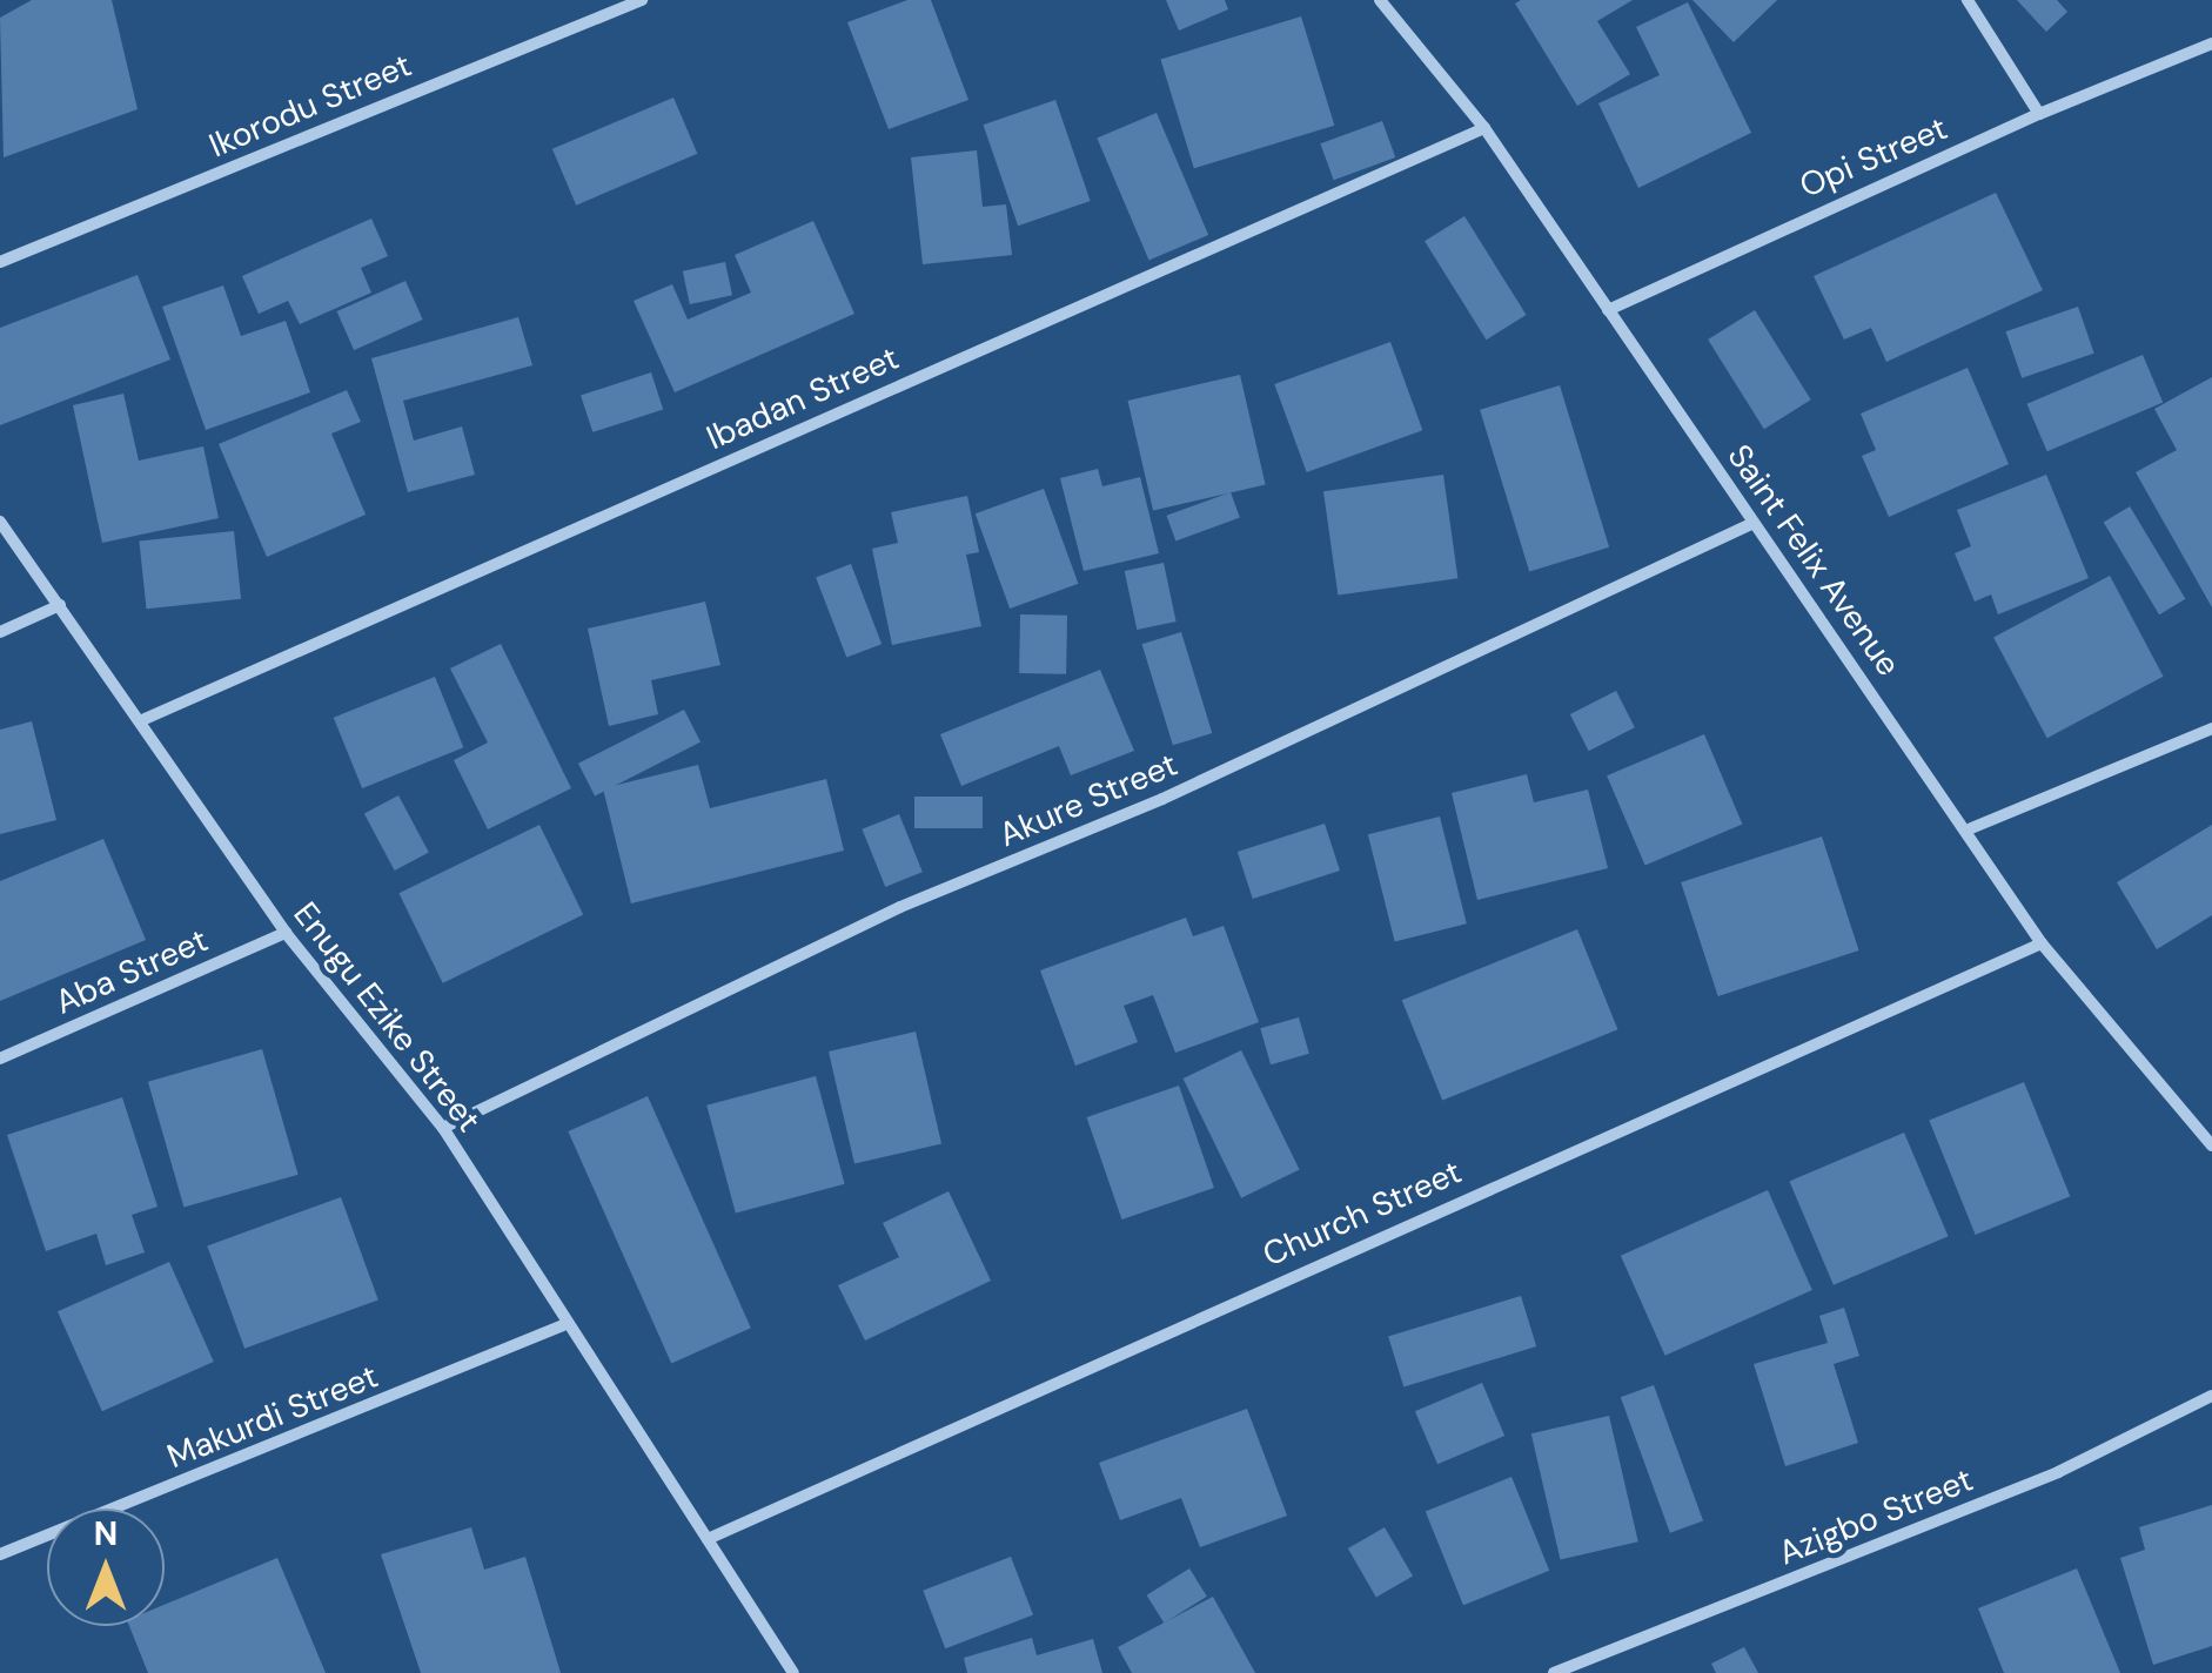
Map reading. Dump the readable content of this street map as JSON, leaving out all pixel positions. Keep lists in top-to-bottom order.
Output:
{
  "streets": {
    "street": [
      "Ikorodu Street",
      "Opi Street",
      "Ibadan Street",
      "Saint Felix Avenue",
      "Akure Street",
      "Aba Street",
      "Enugu Ezike Street",
      "Church Street",
      "Makurdi Street",
      "Azigbo Street"
    ]
  },
  "crossings": [
    ["Opi Street", "Saint Felix Avenue"],
    ["Ibadan Street", "Saint Felix Avenue"],
    ["Ibadan Street", "Enugu Ezike Street"],
    ["Saint Felix Avenue", "Akure Street"],
    ["Saint Felix Avenue", "Church Street"],
    ["Akure Street", "Enugu Ezike Street"],
    ["Aba Street", "Enugu Ezike Street"],
    ["Enugu Ezike Street", "Church Street"],
    ["Enugu Ezike Street", "Makurdi Street"]
  ],
  "north": "top"
}
